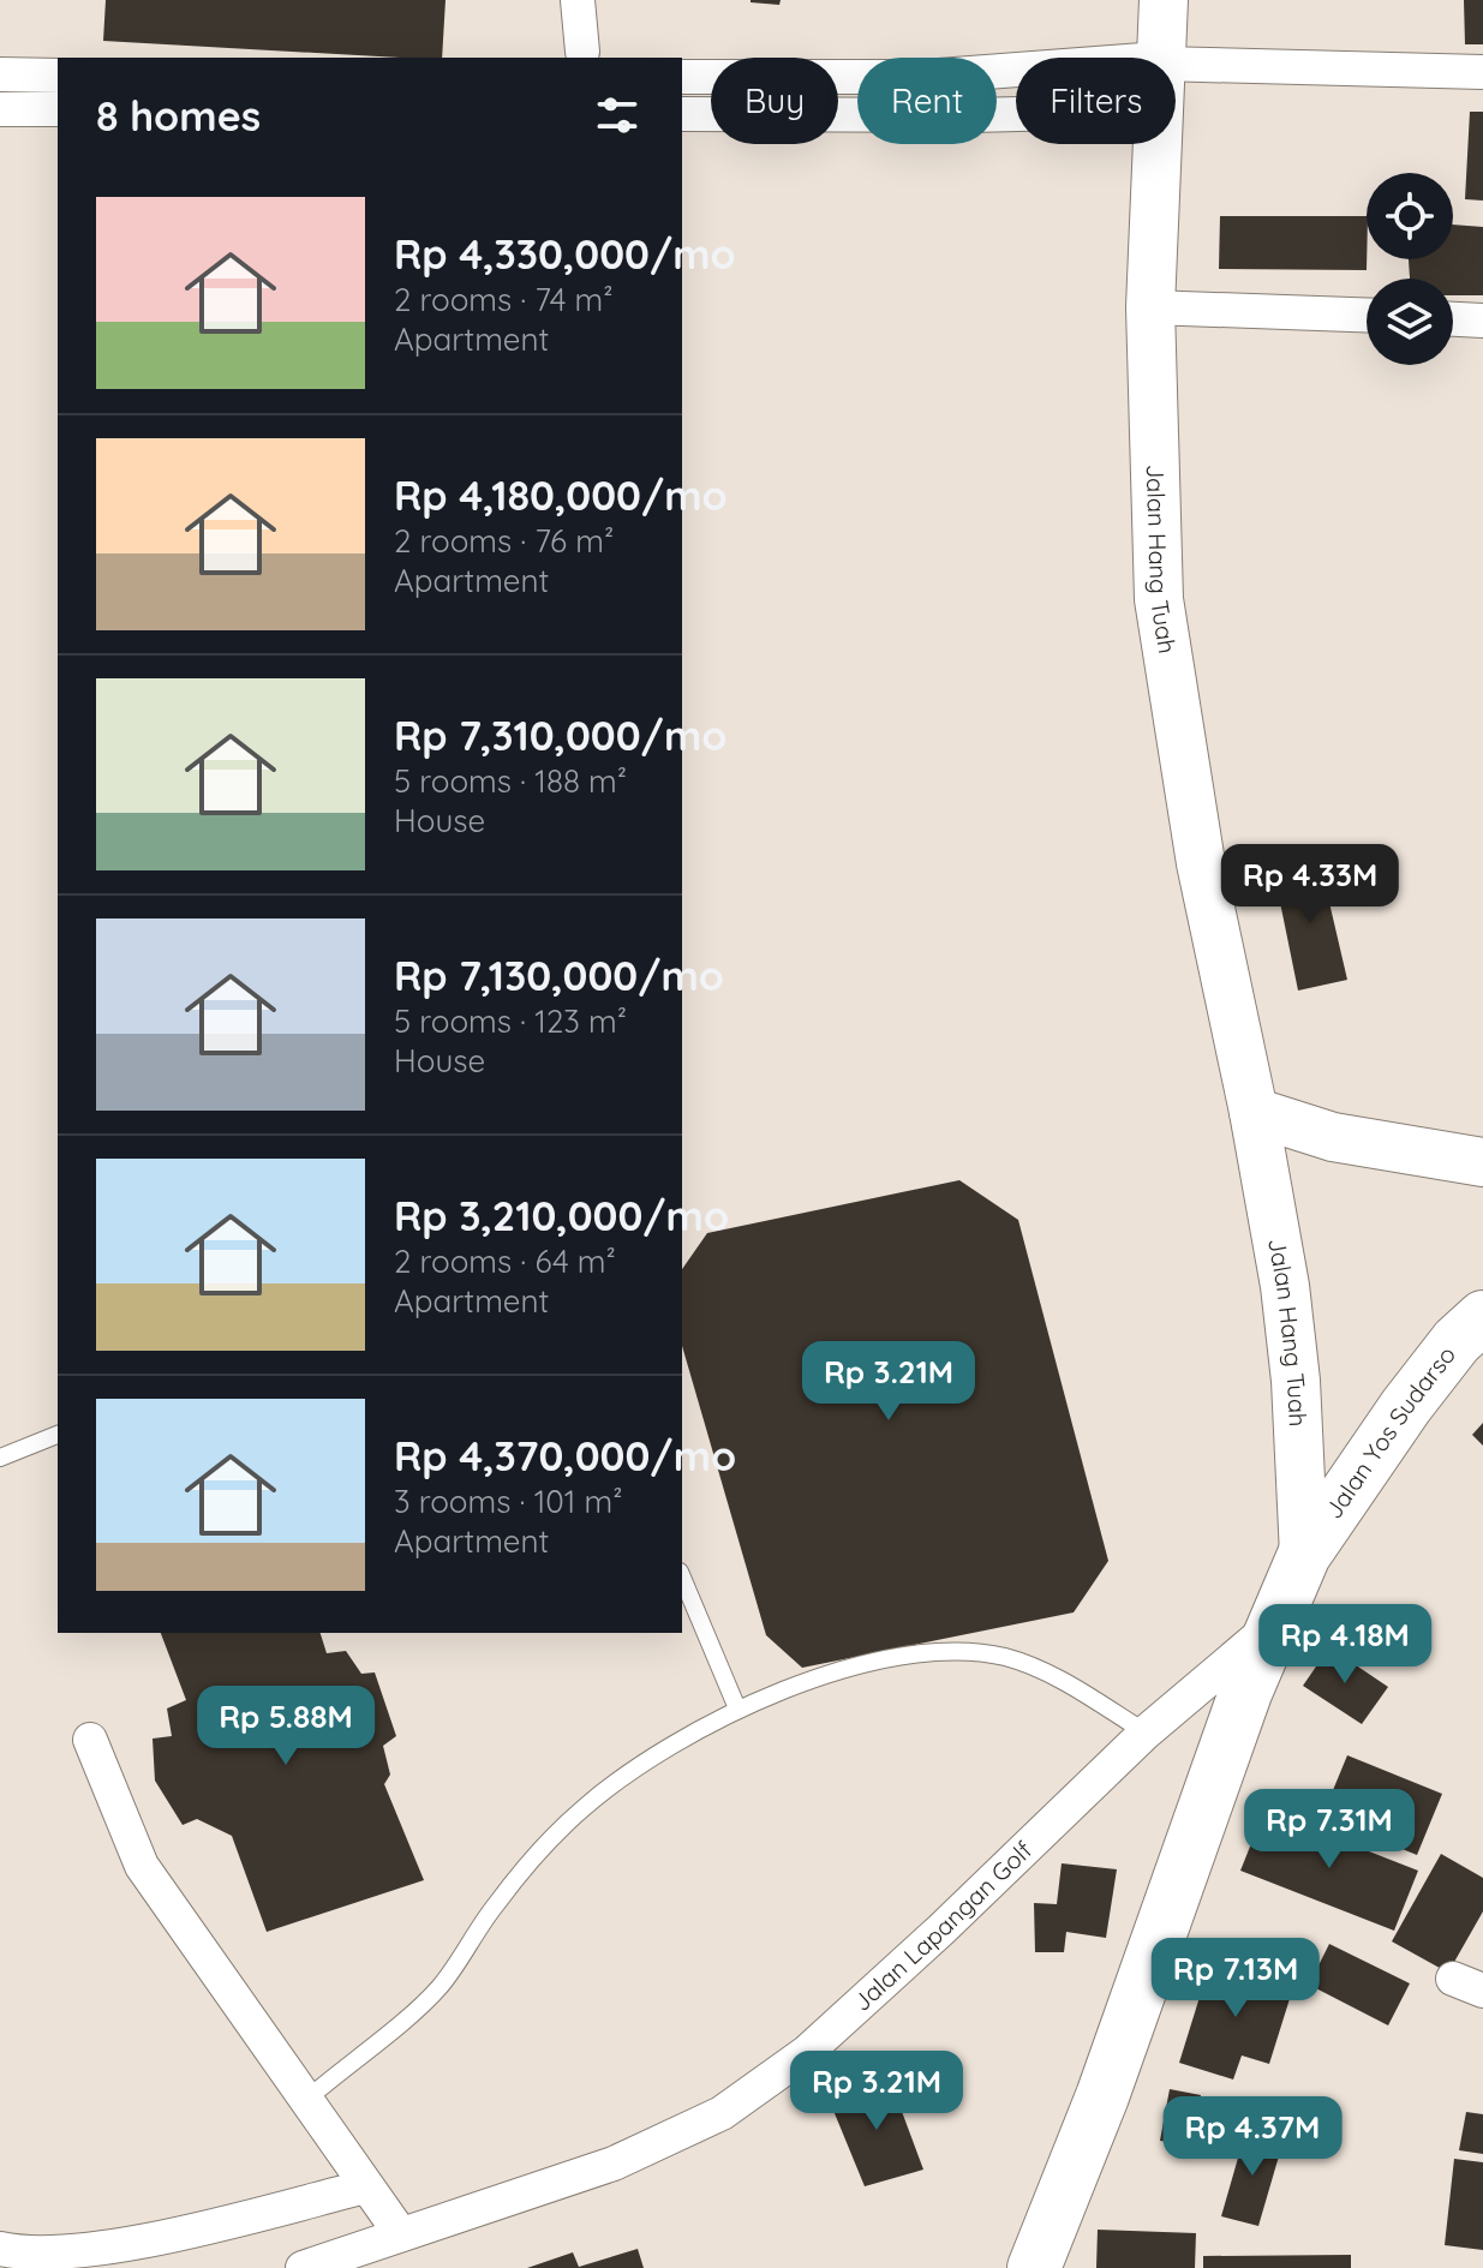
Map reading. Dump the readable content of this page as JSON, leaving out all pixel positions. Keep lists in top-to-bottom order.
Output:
{
  "streets": {
    "highway": ["Jalan Yos Sudarso"],
    "street": ["Jalan Hang Tuah", "Jalan Lapangan Golf"]
  },
  "crossings": [
    ["Jalan Hang Tuah", "Jalan Yos Sudarso"],
    ["Jalan Yos Sudarso", "Jalan Lapangan Golf"]
  ],
  "page": {
    "chip": ["Buy", "Rent", "Filters"],
    "heading": "8 homes",
    "list": [
      {
        "name": "Rp 4,330,000/mo",
        "note": "2 rooms · 74 m² · Apartment"
      },
      {
        "name": "Rp 4,180,000/mo",
        "note": "2 rooms · 76 m² · Apartment"
      },
      {
        "name": "Rp 7,310,000/mo",
        "note": "5 rooms · 188 m² · House"
      },
      {
        "name": "Rp 7,130,000/mo",
        "note": "5 rooms · 123 m² · House"
      },
      {
        "name": "Rp 3,210,000/mo",
        "note": "2 rooms · 64 m² · Apartment"
      },
      {
        "name": "Rp 4,370,000/mo",
        "note": "3 rooms · 101 m² · Apartment"
      }
    ],
    "price": [
      "Rp 4.33M",
      "Rp 3.21M",
      "Rp 4.18M",
      "Rp 5.88M",
      "Rp 7.31M",
      "Rp 7.13M",
      "Rp 3.21M",
      "Rp 4.37M"
    ]
  }
}
